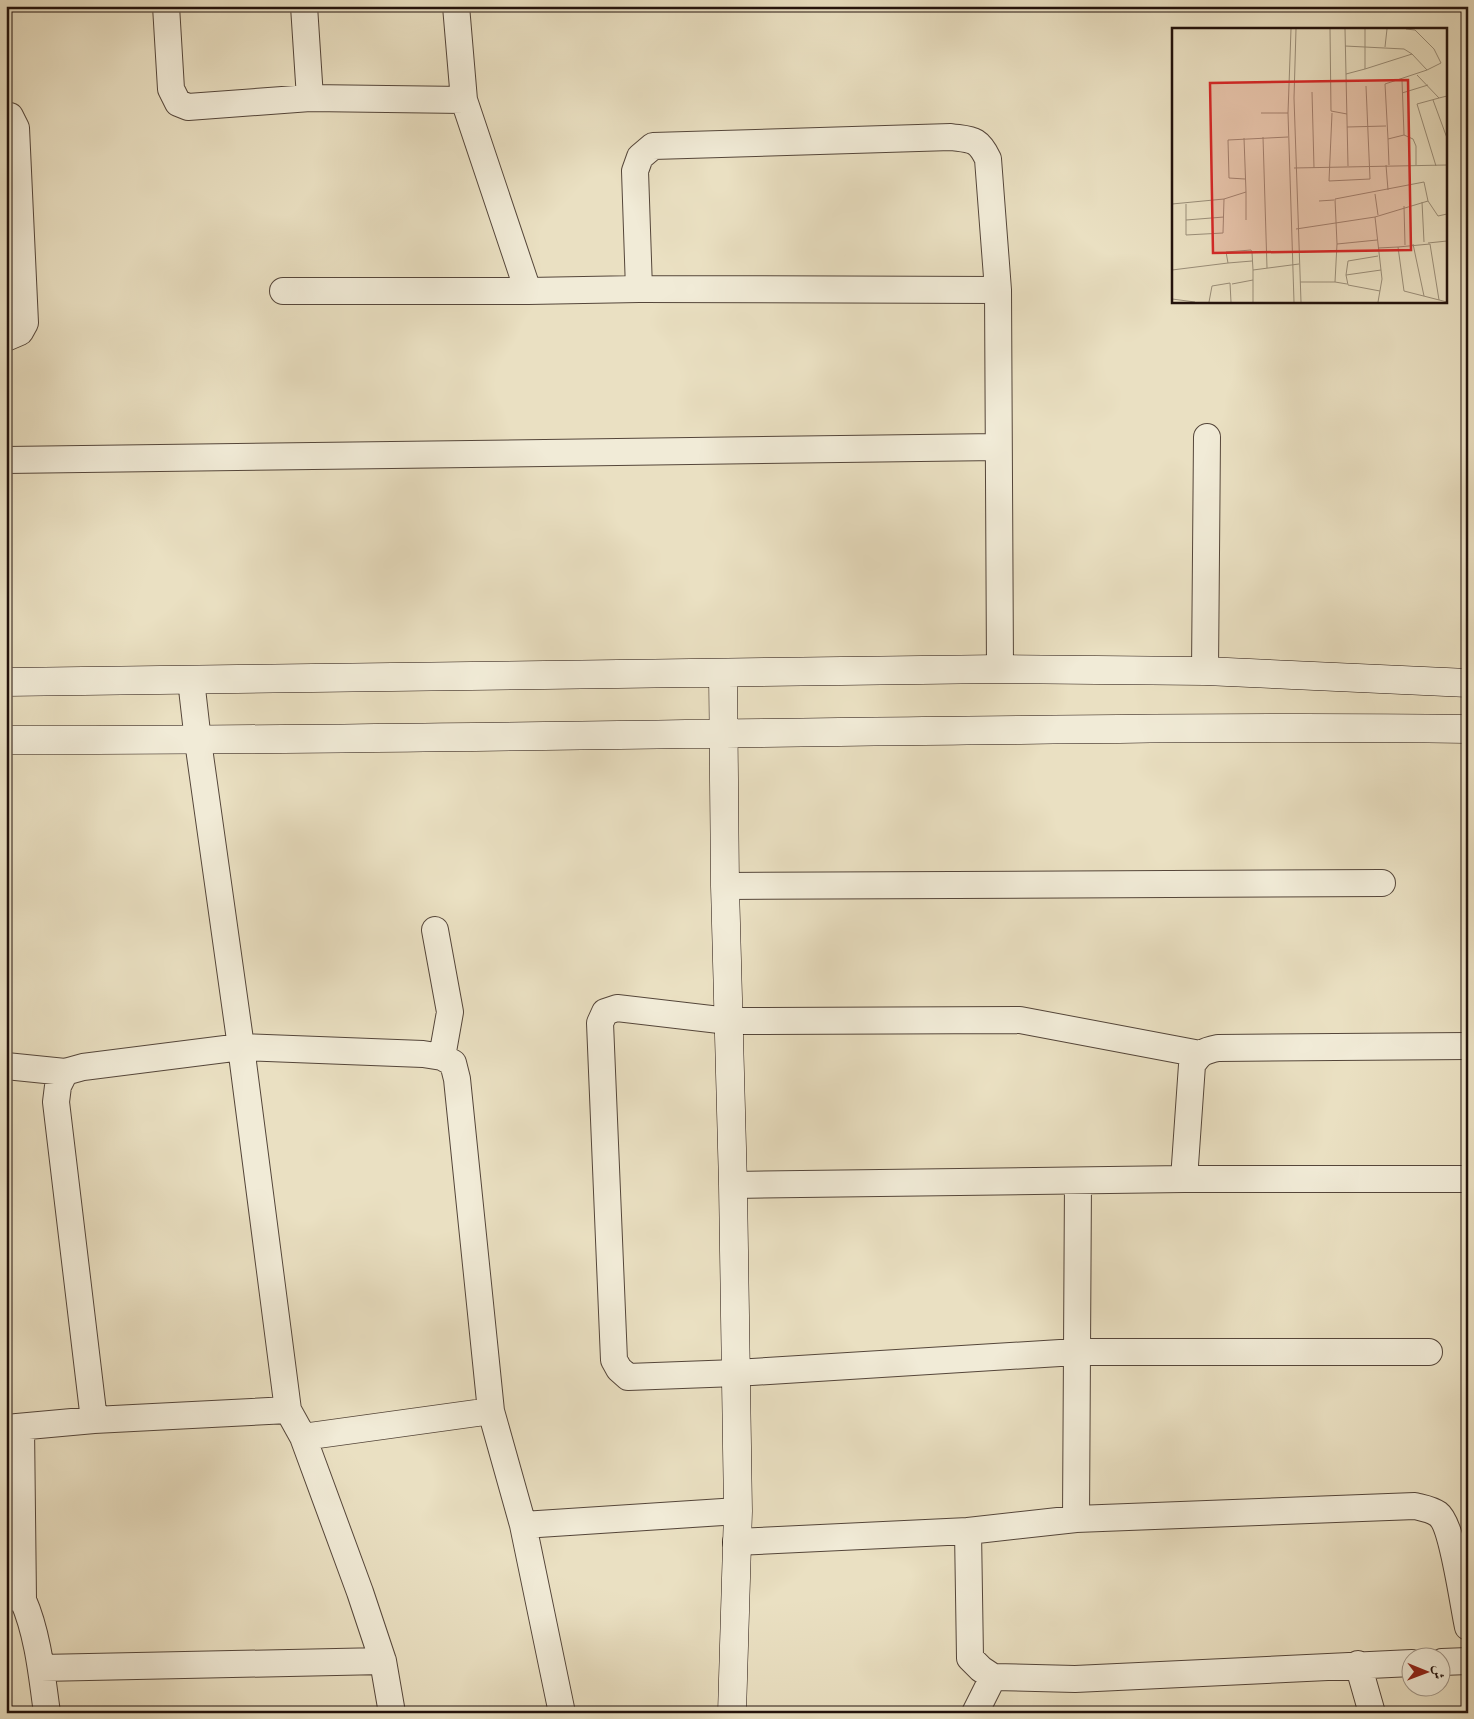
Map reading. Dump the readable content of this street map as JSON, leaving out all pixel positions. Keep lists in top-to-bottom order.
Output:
{
  "north": "right"
}
